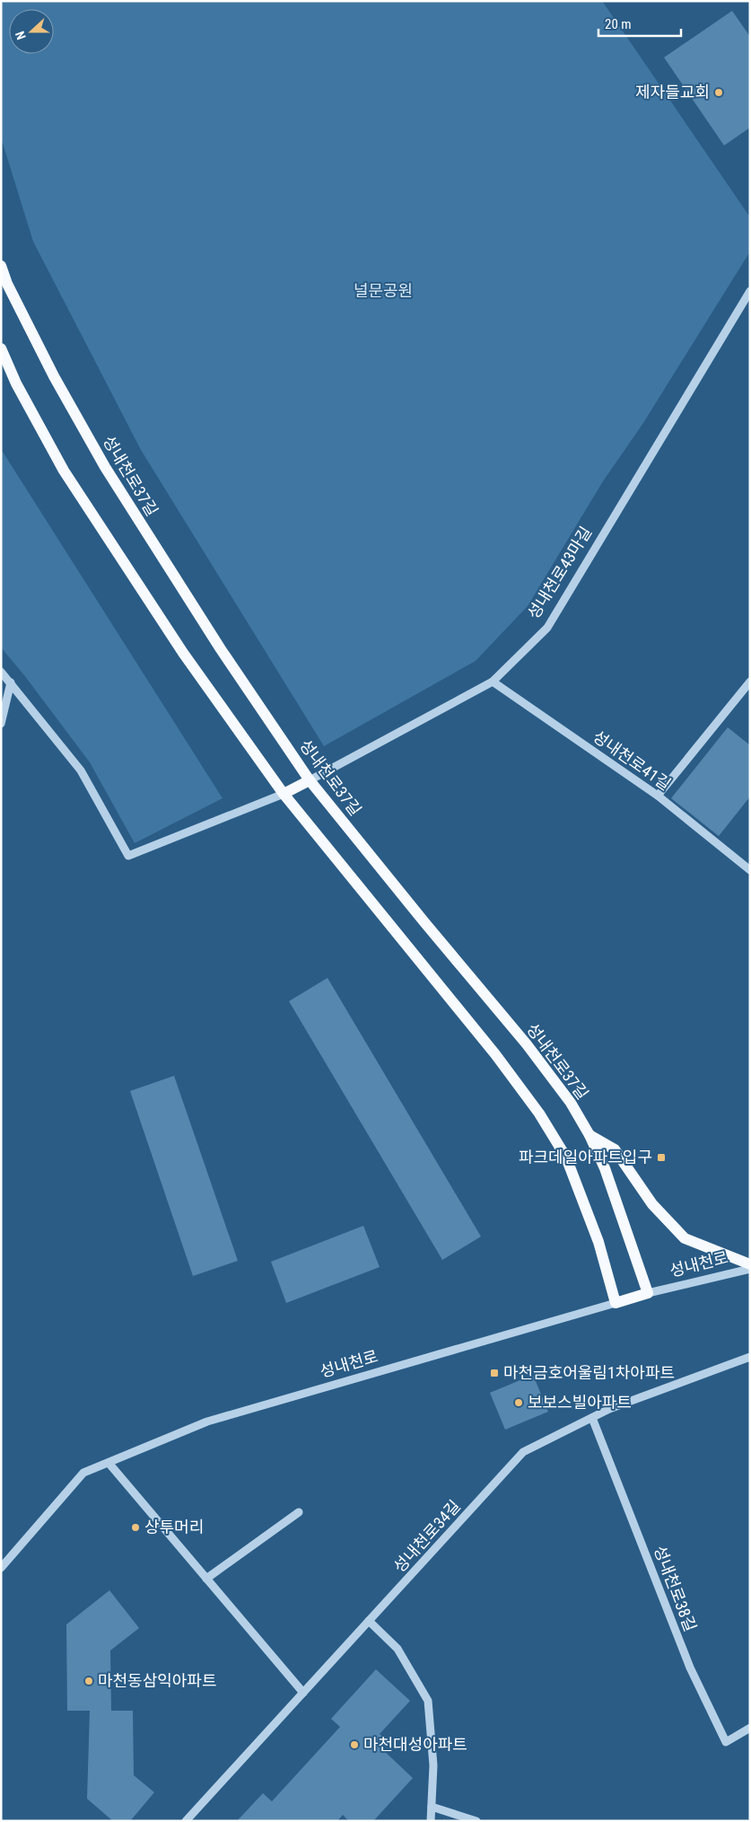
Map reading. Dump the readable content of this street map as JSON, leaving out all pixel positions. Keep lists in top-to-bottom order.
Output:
{
  "streets": {
    "main road": ["성내천로37길", "성내천로43마길", "성내천로"],
    "street": ["성내천로41길", "성내천로34길", "성내천로38길"]
  },
  "crossings": [
    ["성내천로37길", "성내천로43마길"],
    ["성내천로37길", "성내천로"],
    ["성내천로43마길", "성내천로41길"],
    ["성내천로34길", "성내천로38길"]
  ],
  "parks": ["널문공원"],
  "places": {
    "other": [
      "제자들교회",
      "보보스빌아파트",
      "상투머리",
      "마천동삼익아파트",
      "마천대성아파트"
    ],
    "transit": ["파크데일아파트입구", "마천금호어울림1차아파트"]
  },
  "scale_bar": "20 m",
  "north": "left"
}
